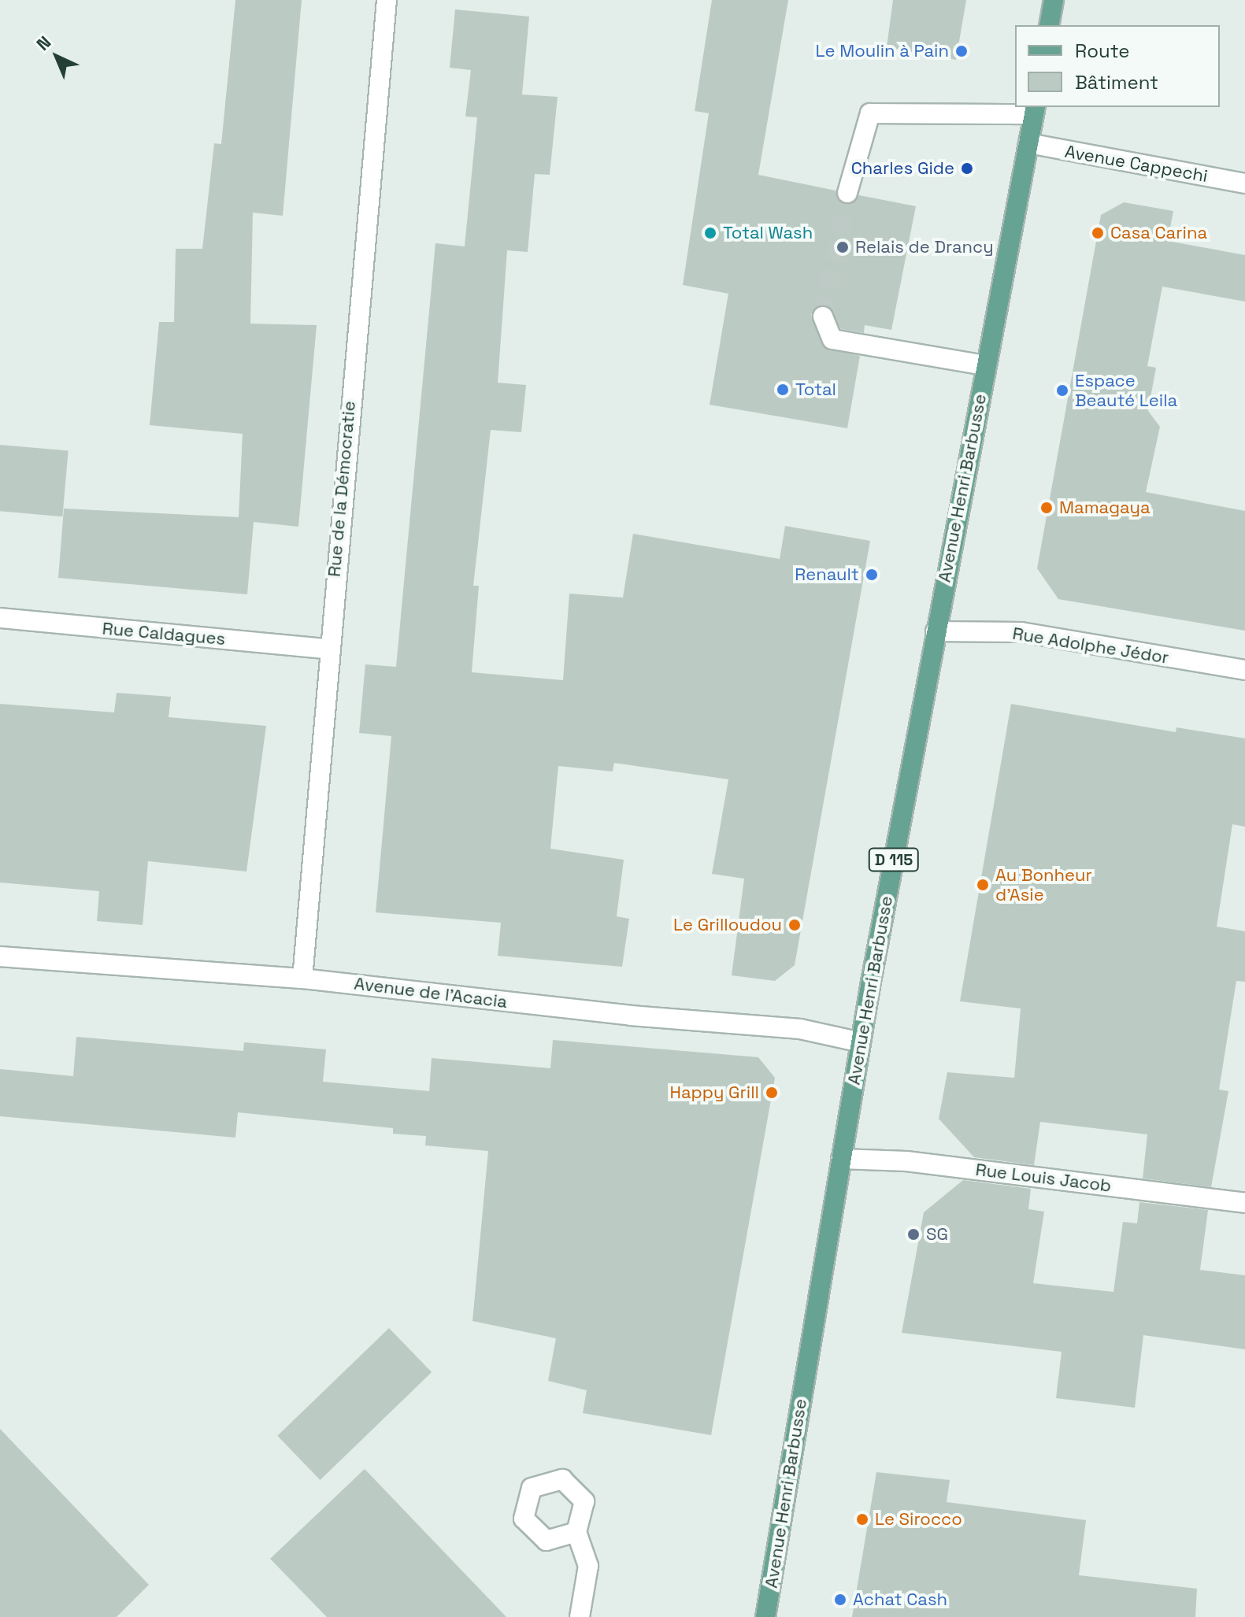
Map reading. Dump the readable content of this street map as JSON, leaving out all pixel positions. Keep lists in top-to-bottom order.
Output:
{
  "streets": {
    "main road": ["Avenue Henri Barbusse", "D 115"],
    "street": [
      "Avenue Cappechi",
      "Rue de la Démocratie",
      "Rue Caldagues",
      "Rue Adolphe Jédor",
      "Avenue de l'Acacia",
      "Rue Louis Jacob"
    ]
  },
  "crossings": [
    ["Avenue Cappechi", "Avenue Henri Barbusse"],
    ["Avenue Henri Barbusse", "Rue Adolphe Jédor"],
    ["Avenue Henri Barbusse", "Avenue de l'Acacia"],
    ["Avenue Henri Barbusse", "Rue Louis Jacob"],
    ["Rue de la Démocratie", "Rue Caldagues"],
    ["Rue de la Démocratie", "Avenue de l'Acacia"]
  ],
  "places": [
    "Le Moulin à Pain",
    "Charles Gide",
    "Total Wash",
    "Casa Carina",
    "Relais de Drancy",
    "Total",
    "Espace Beauté Leila",
    "Mamagaya",
    "Renault",
    "Au Bonheur d'Asie",
    "Le Grilloudou",
    "Happy Grill",
    "SG",
    "Le Sirocco",
    "Achat Cash"
  ],
  "legend": ["Route", "Bâtiment"],
  "north": "top left"
}
